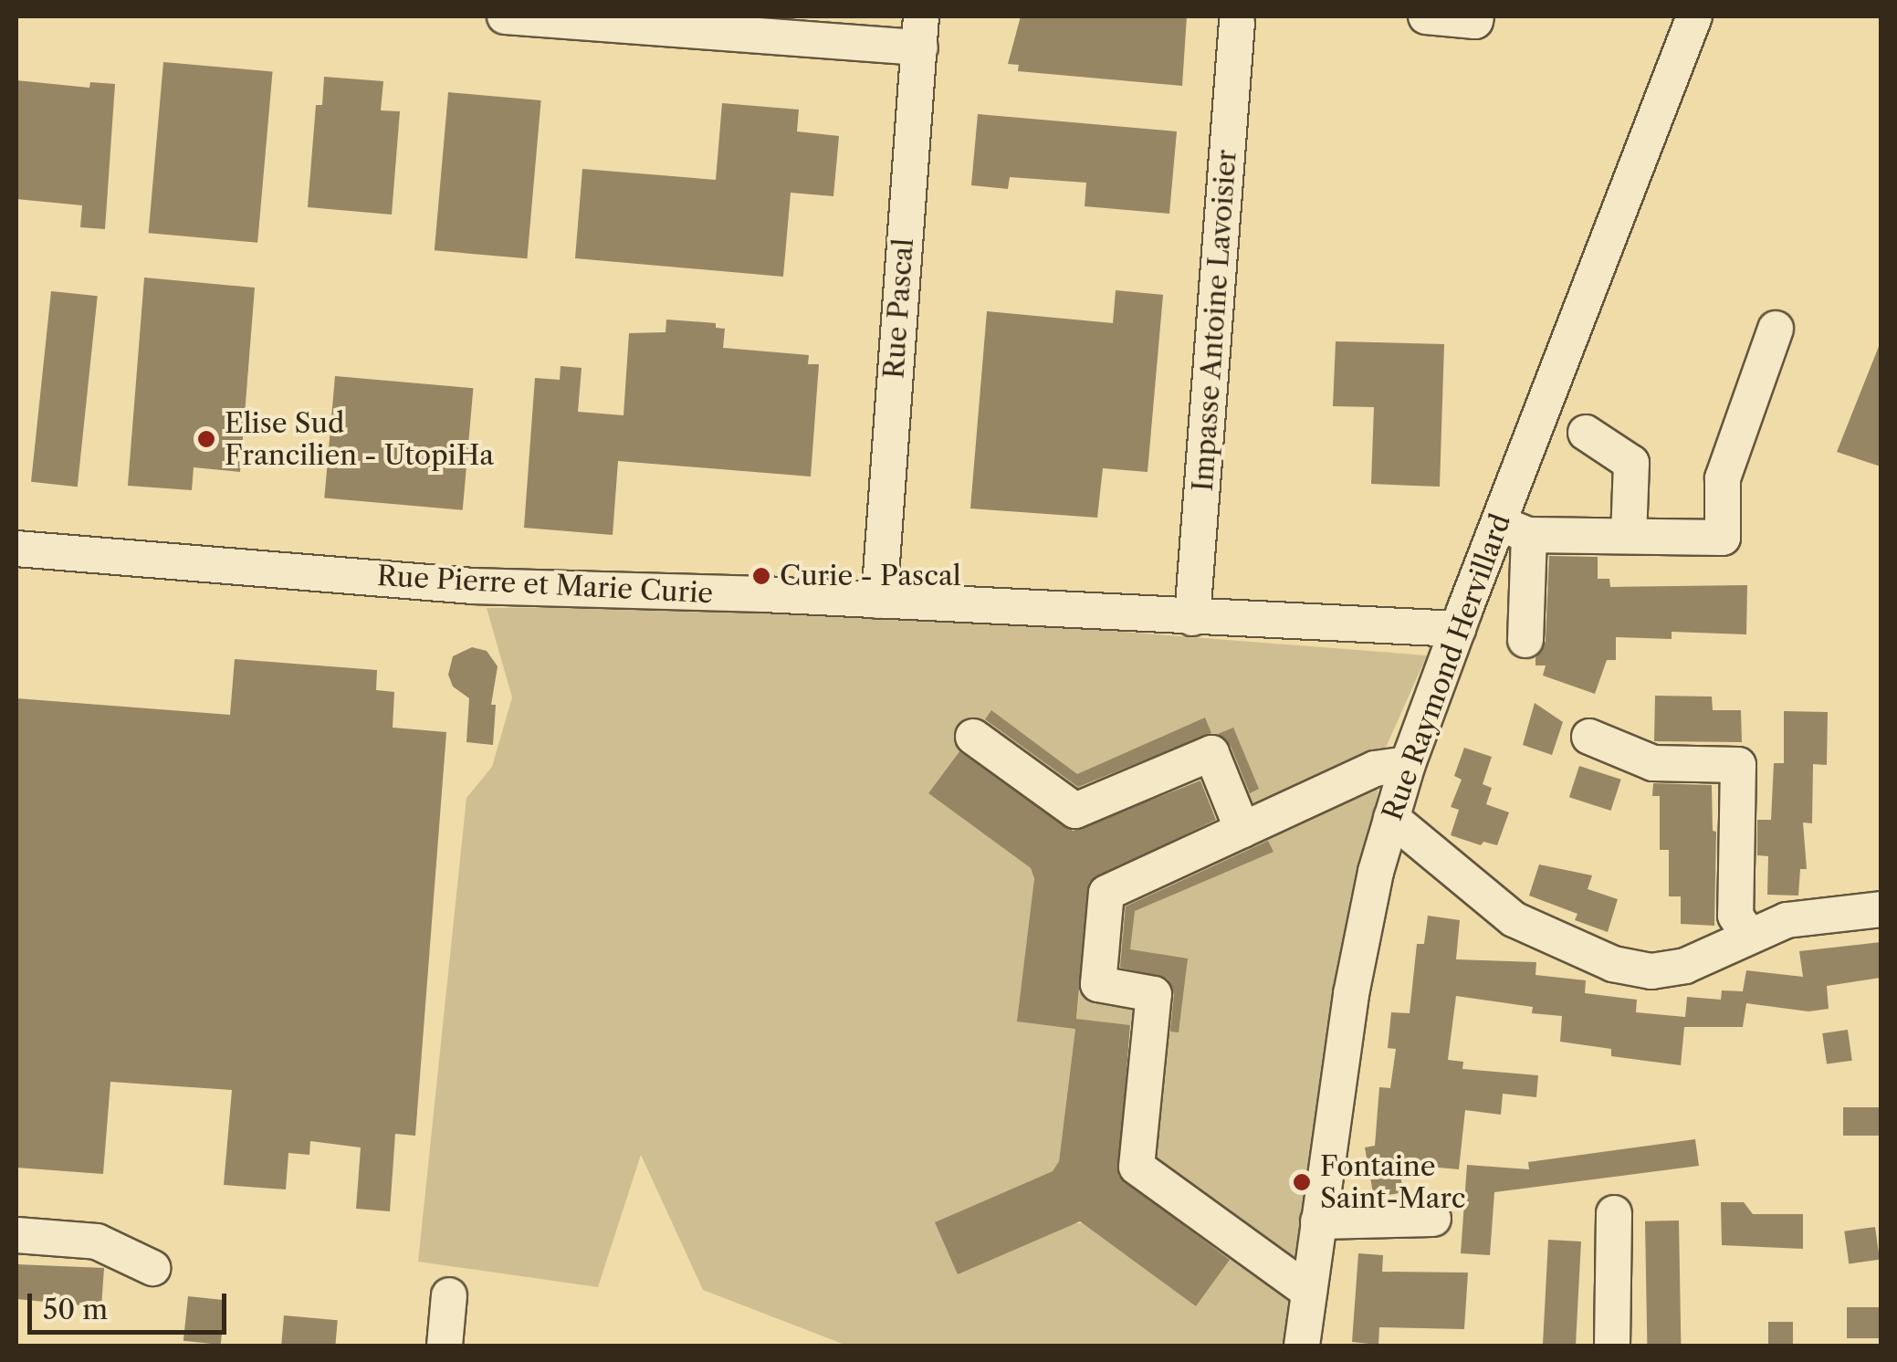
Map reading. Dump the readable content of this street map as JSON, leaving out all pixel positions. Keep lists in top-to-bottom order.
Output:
{
  "streets": {
    "street": [
      "Rue Pascal",
      "Impasse Antoine Lavoisier",
      "Rue Pierre et Marie Curie",
      "Rue Raymond Hervillard"
    ]
  },
  "crossings": [
    ["Rue Pascal", "Rue Pierre et Marie Curie"],
    ["Impasse Antoine Lavoisier", "Rue Pierre et Marie Curie"],
    ["Rue Pierre et Marie Curie", "Rue Raymond Hervillard"]
  ],
  "places": ["Elise Sud Francilien - UtopiHa", "Curie - Pascal", "Fontaine Saint-Marc"],
  "scale_bar": "50 m"
}
